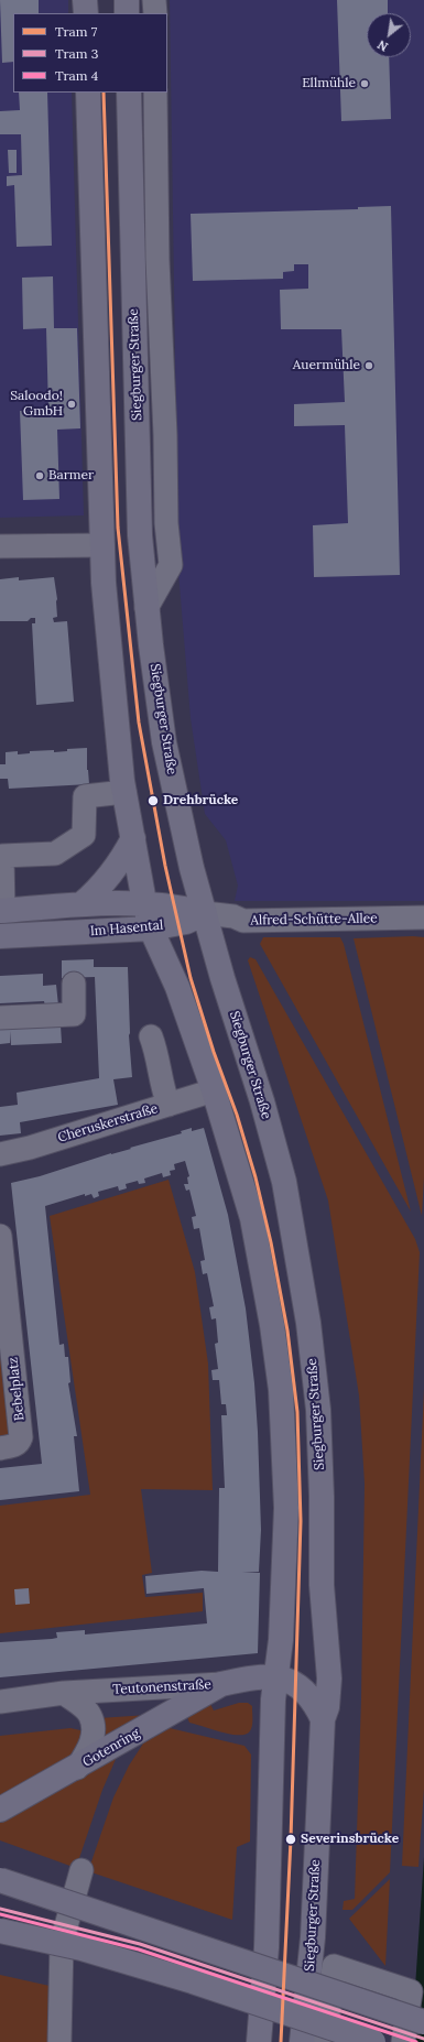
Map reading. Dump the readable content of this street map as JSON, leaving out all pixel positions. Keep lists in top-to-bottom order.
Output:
{
  "streets": {
    "main road": [
      "Siegburger Straße",
      "Im Hasental",
      "Teutonenstraße",
      "Gotenring"
    ],
    "street": ["Alfred-Schütte-Allee", "Cheruskerstraße", "Bebelplatz"]
  },
  "crossings": [
    ["Siegburger Straße", "Alfred-Schütte-Allee"],
    ["Siegburger Straße", "Im Hasental"],
    ["Alfred-Schütte-Allee", "Im Hasental"],
    ["Teutonenstraße", "Gotenring"]
  ],
  "places": [
    "Ellmühle",
    "Auermühle",
    "Saloodo! GmbH",
    "Barmer",
    "Drehbrücke",
    "Severinsbrücke"
  ],
  "lines": ["tram line 7", "tram line 3", "tram line 4"],
  "legend": ["Tram 7", "Tram 3", "Tram 4"],
  "north": "bottom left"
}
